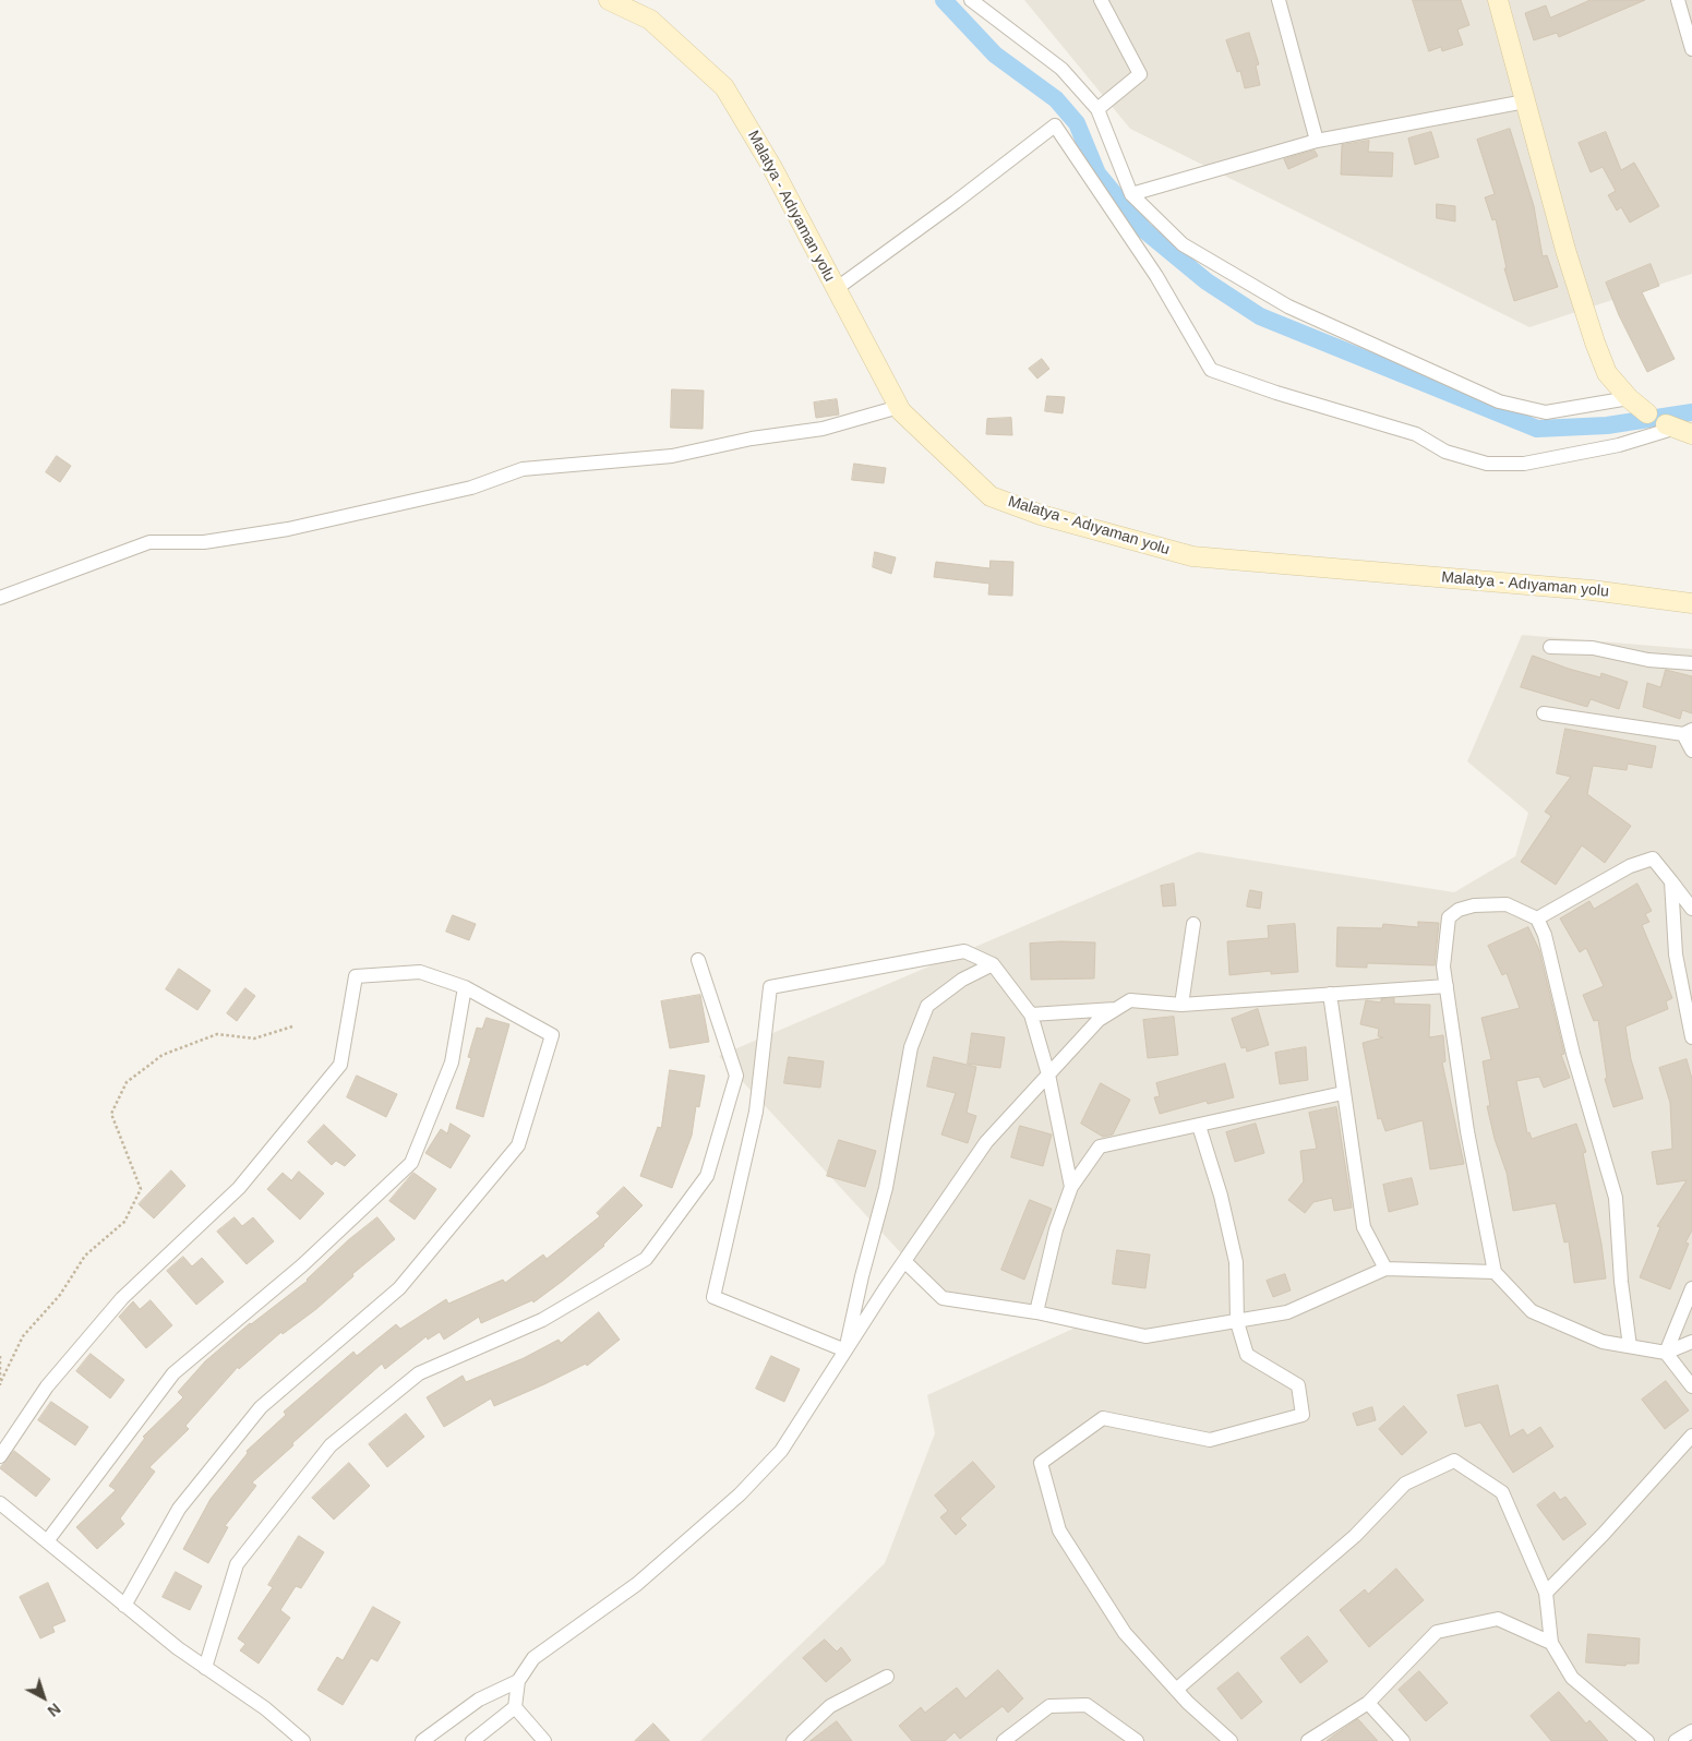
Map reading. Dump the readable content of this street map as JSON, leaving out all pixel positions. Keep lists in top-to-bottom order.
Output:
{
  "streets": {
    "main road": ["Malatya - Adıyaman yolu"]
  },
  "north": "bottom right"
}
